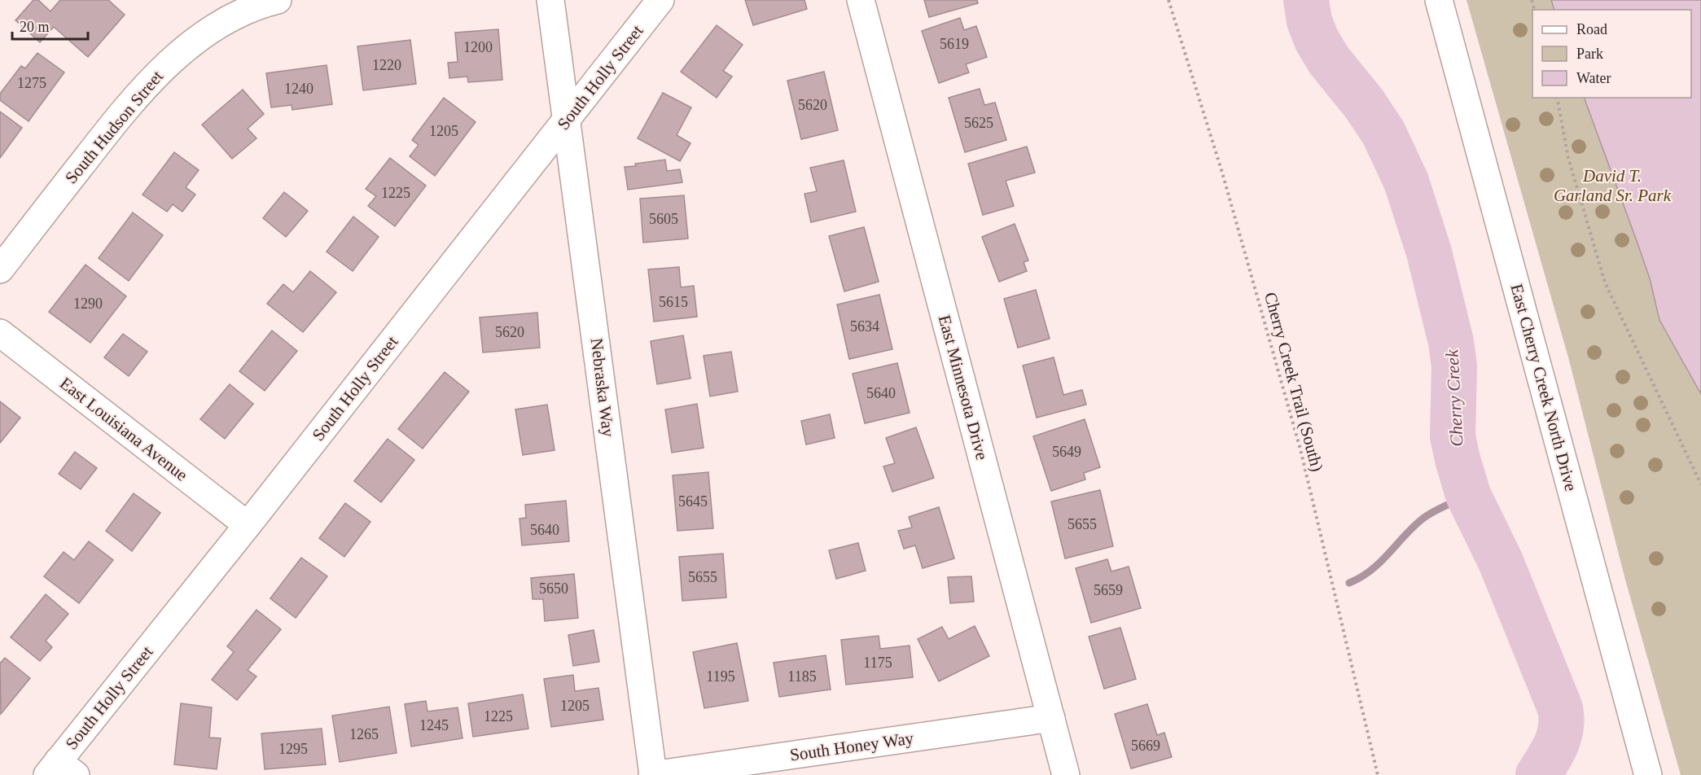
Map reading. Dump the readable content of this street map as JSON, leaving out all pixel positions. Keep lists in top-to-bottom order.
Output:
{
  "streets": {
    "street": [
      "South Holly Street",
      "South Hudson Street",
      "Nebraska Way",
      "East Minnesota Drive",
      "East Cherry Creek North Drive",
      "East Louisiana Avenue",
      "South Honey Way"
    ],
    "path": ["Cherry Creek Trail (South)"]
  },
  "crossings": [
    ["South Holly Street", "Nebraska Way"],
    ["South Holly Street", "East Louisiana Avenue"],
    ["Nebraska Way", "South Honey Way"],
    ["East Minnesota Drive", "South Honey Way"]
  ],
  "water": ["Cherry Creek"],
  "parks": ["David T. Garland Sr. Park"],
  "house_numbers": [
    "5619",
    "1200",
    "1220",
    "1275",
    "1240",
    "5620",
    "5625",
    "1205",
    "1225",
    "5605",
    "5615",
    "1290",
    "5634",
    "5620",
    "5640",
    "5649",
    "5645",
    "5655",
    "5640",
    "5655",
    "5650",
    "5659",
    "1175",
    "1195",
    "1185",
    "1205",
    "1225",
    "1245",
    "1265",
    "5669",
    "1295"
  ],
  "legend": ["Road", "Park", "Water"],
  "scale_bar": "20 m"
}
